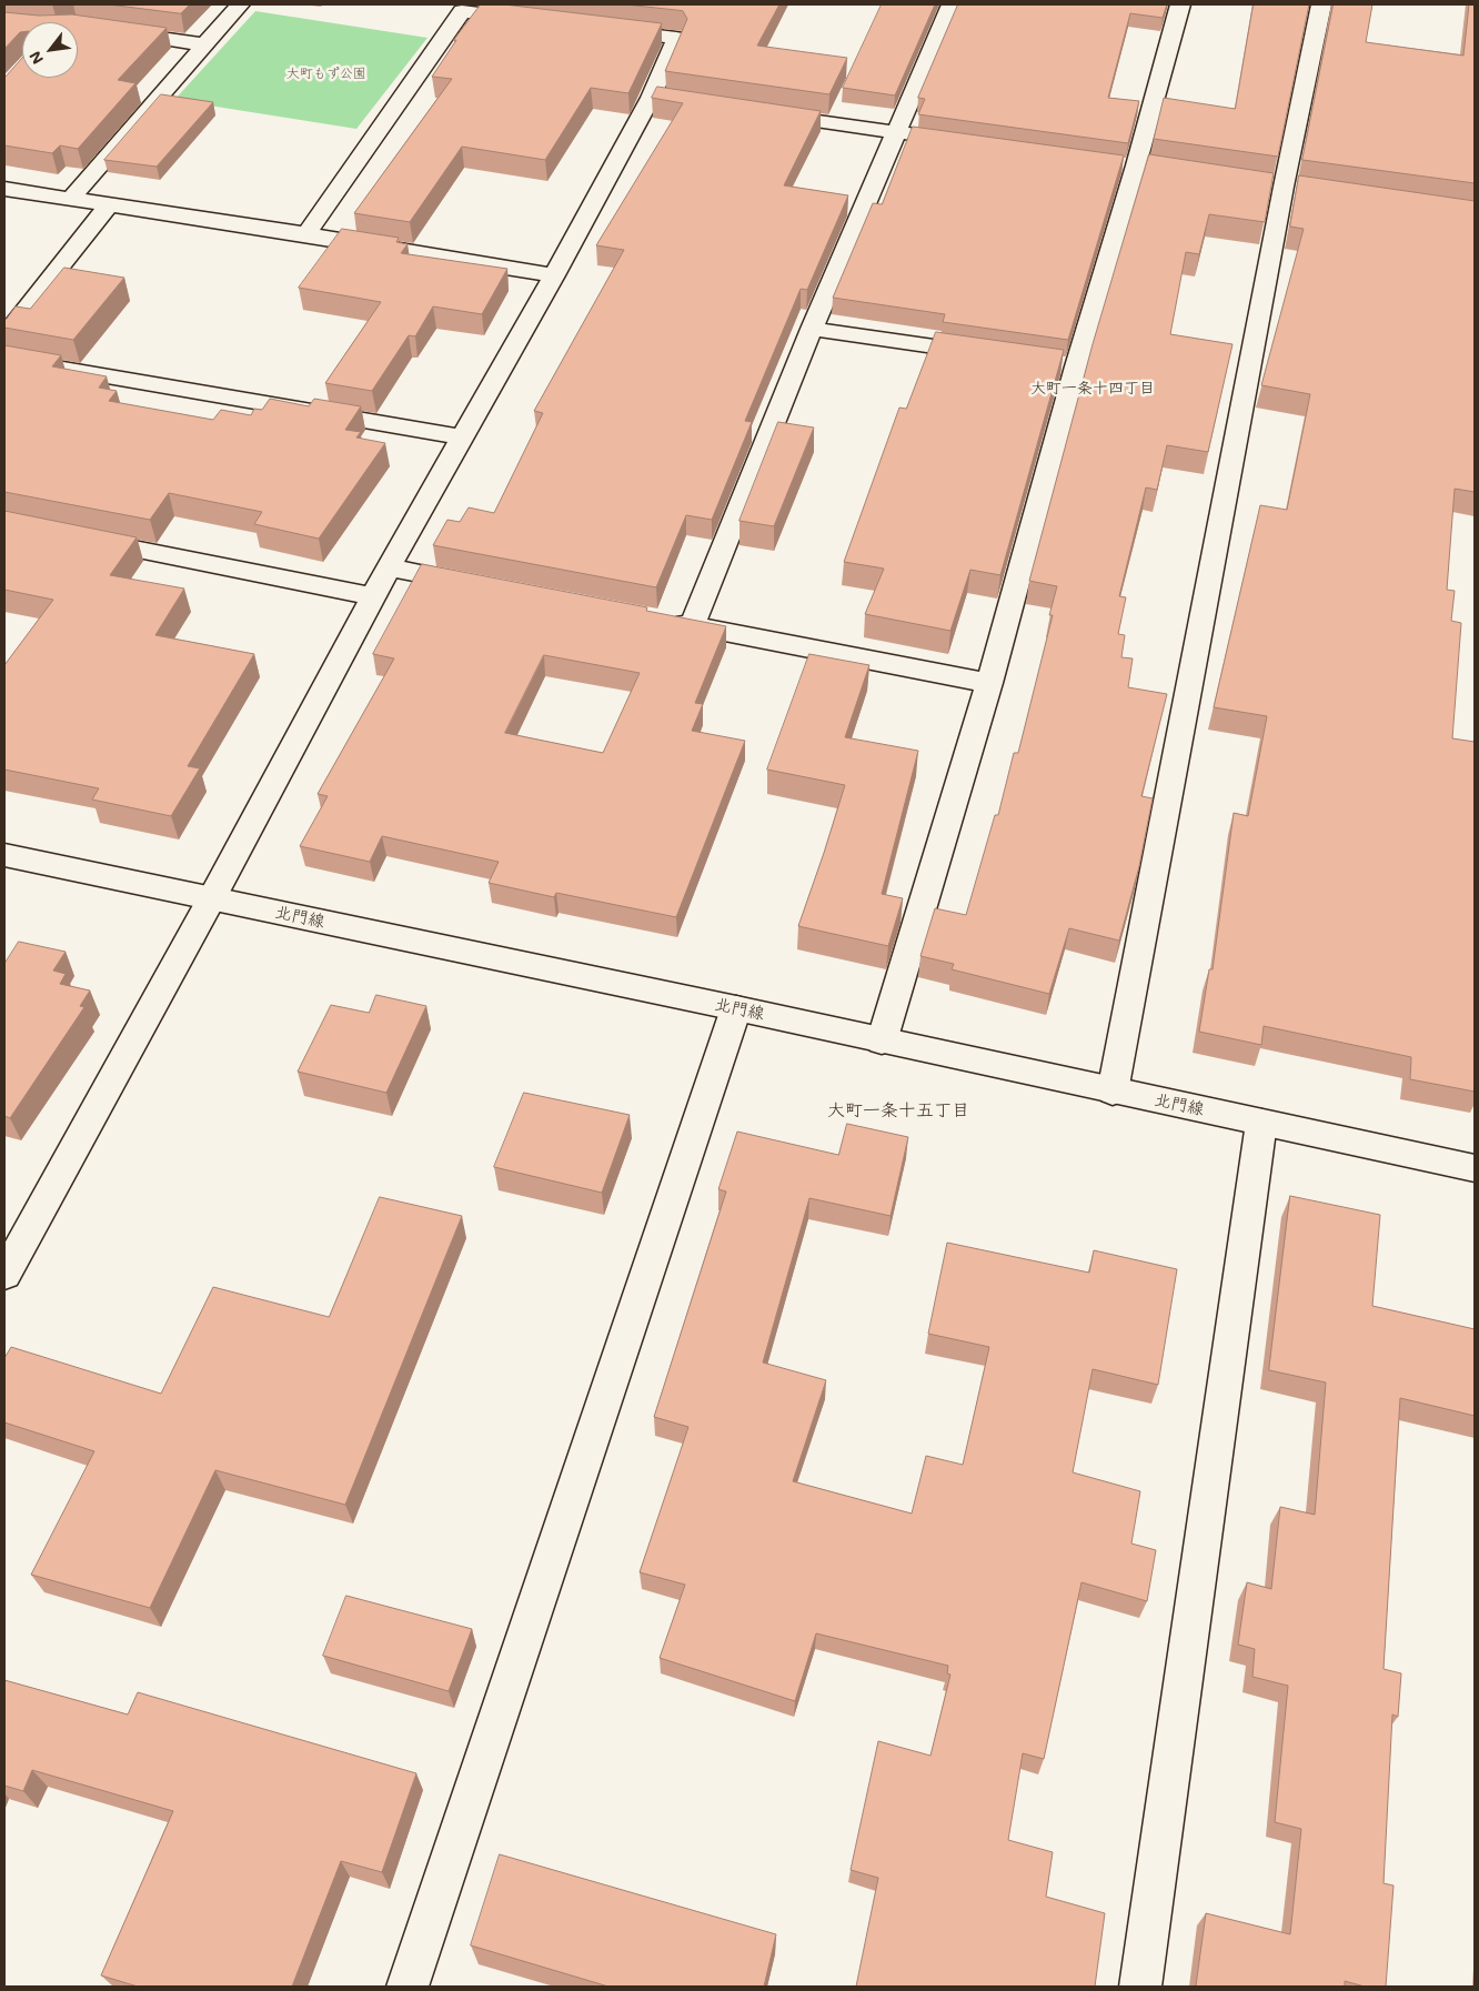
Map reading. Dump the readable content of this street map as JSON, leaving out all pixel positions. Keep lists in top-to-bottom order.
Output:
{
  "streets": {
    "street": ["北門線"]
  },
  "districts": ["大町一条十四丁目", "大町一条十五丁目"],
  "parks": ["大町もず公園"],
  "north": "bottom left"
}
